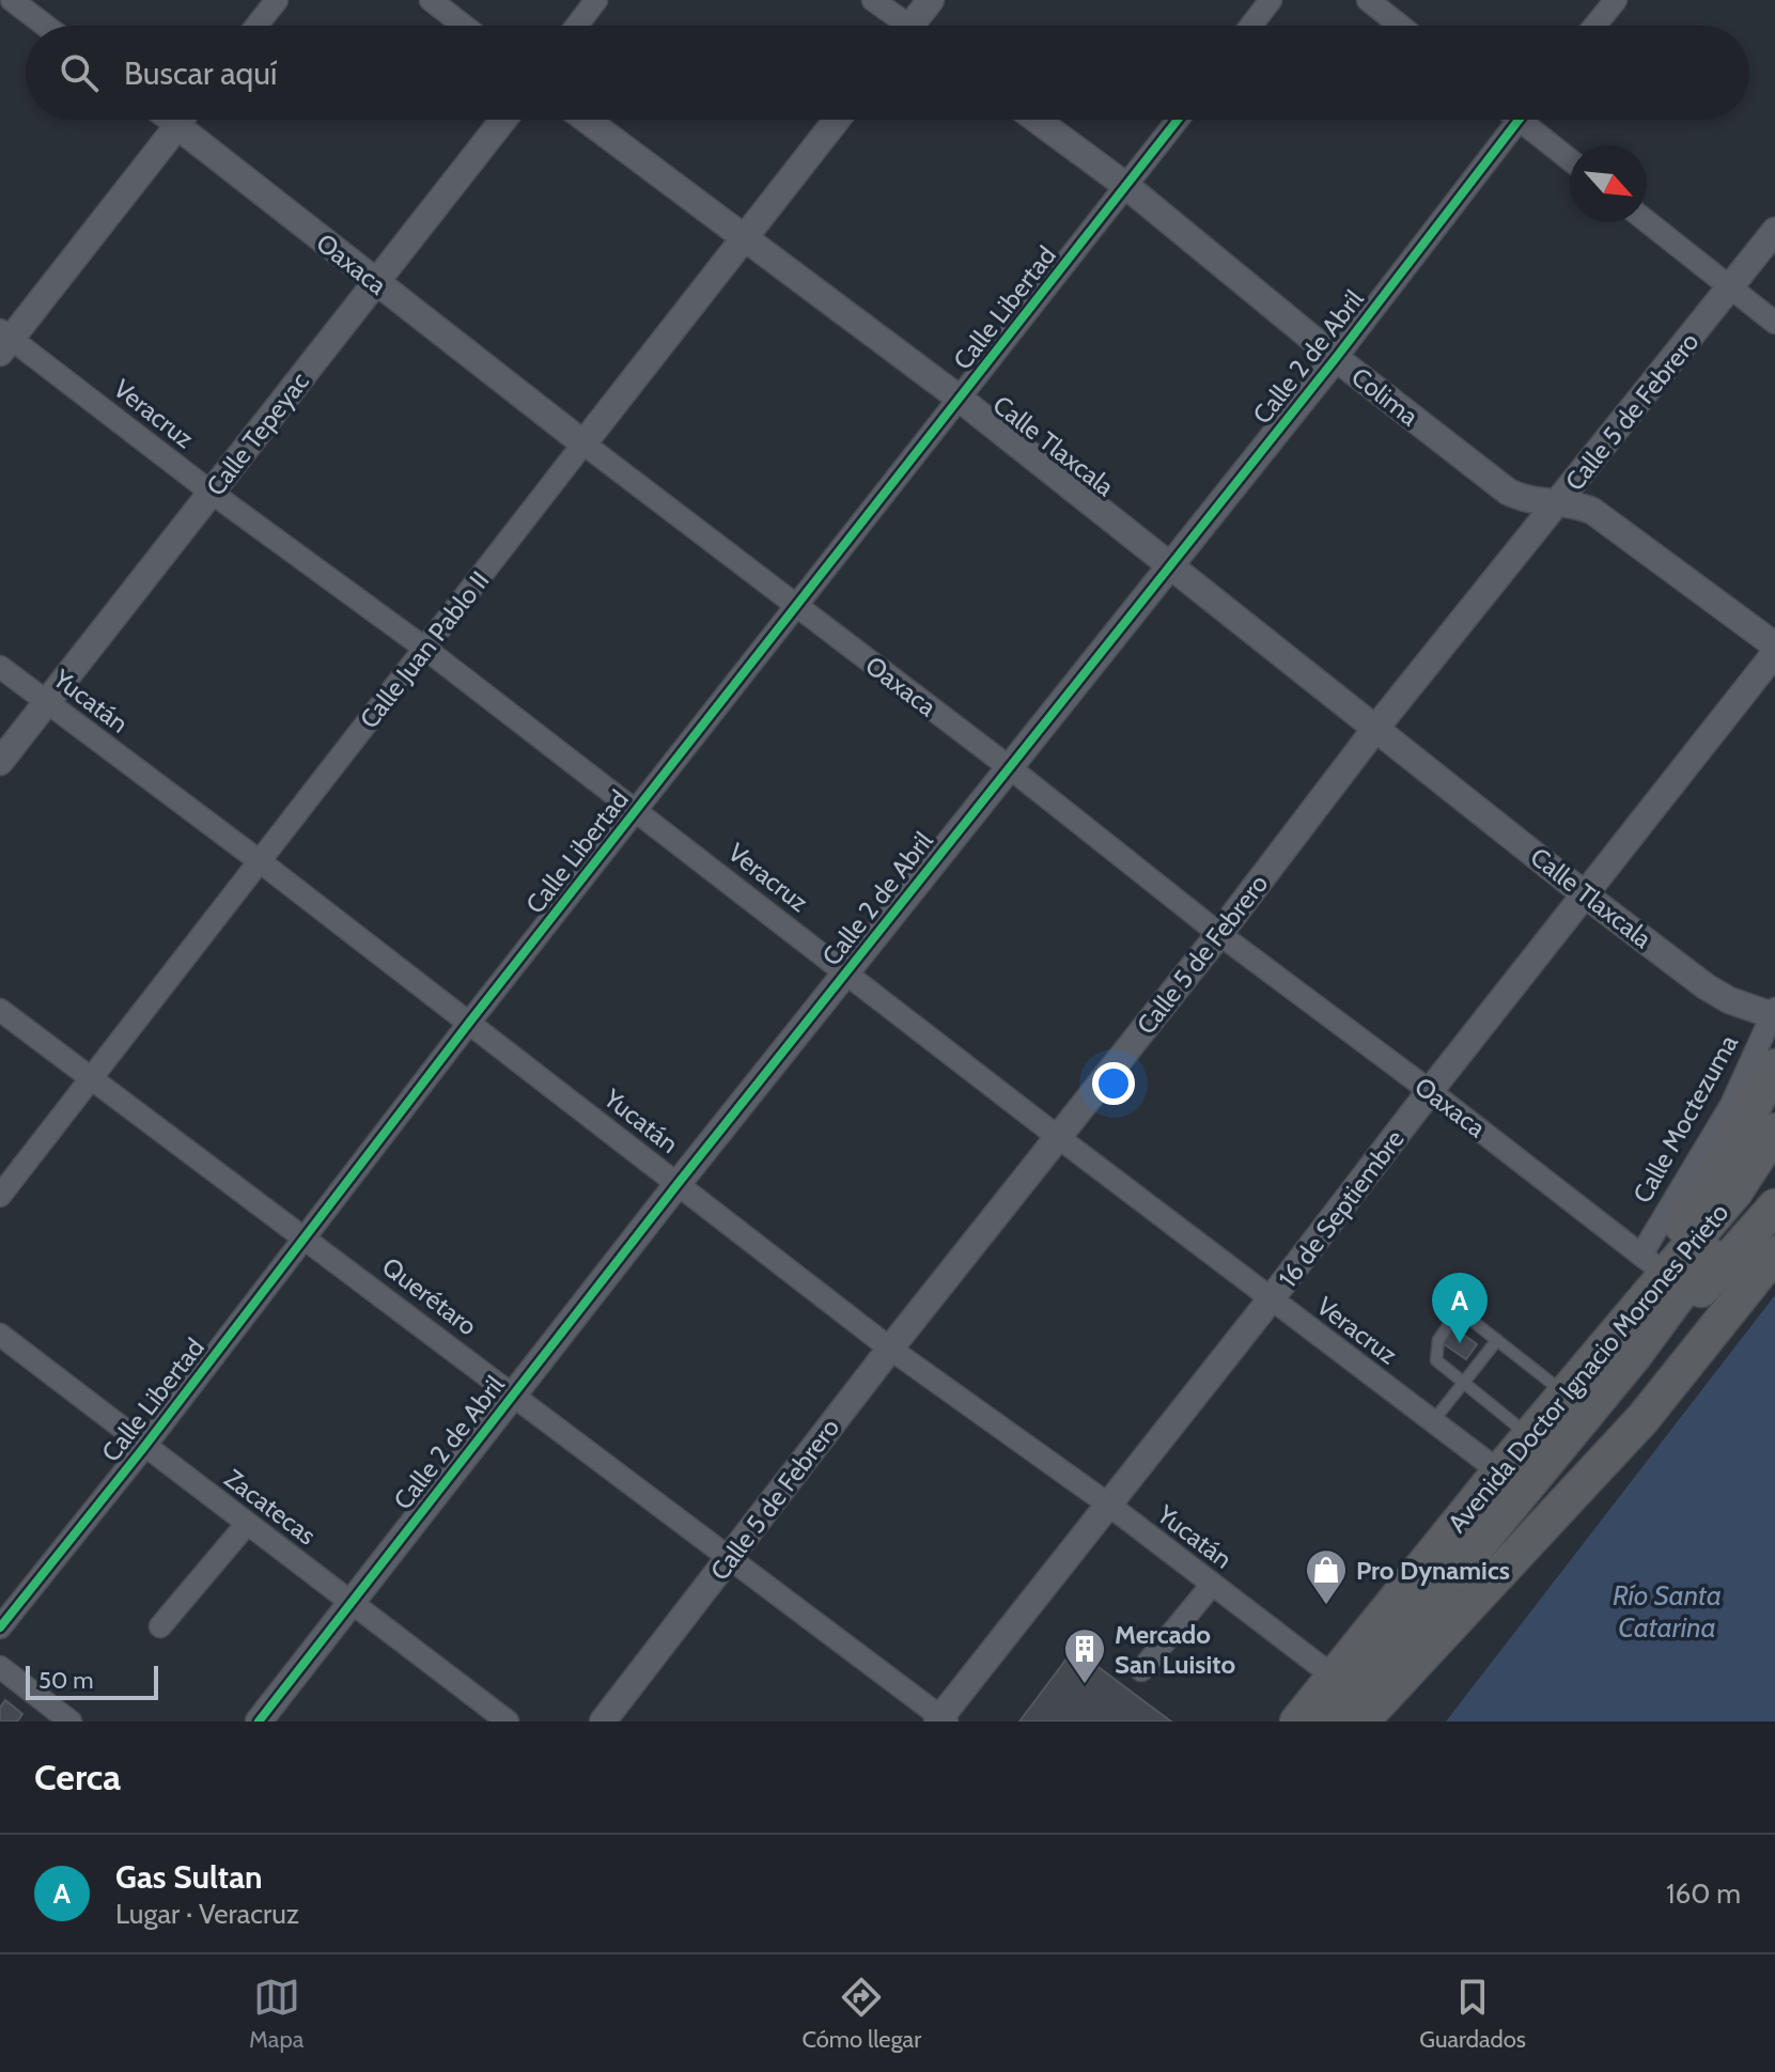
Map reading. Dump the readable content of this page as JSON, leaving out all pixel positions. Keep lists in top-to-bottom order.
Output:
{
  "streets": {
    "highway": ["Avenida Doctor Ignacio Morones Prieto"],
    "street": [
      "Oaxaca",
      "Calle Libertad",
      "Calle 2 de Abril",
      "Colima",
      "Calle 5 de Febrero",
      "Veracruz",
      "Calle Tepeyac",
      "Calle Tlaxcala",
      "Calle Juan Pablo II",
      "Yucatán",
      "Calle Moctezuma",
      "16 de Septiembre",
      "Querétaro",
      "Zacatecas"
    ]
  },
  "crossings": [
    ["Oaxaca", "Calle Libertad"],
    ["Oaxaca", "Calle 2 de Abril"],
    ["Oaxaca", "Calle 5 de Febrero"],
    ["Oaxaca", "Calle Tepeyac"],
    ["Oaxaca", "Calle Juan Pablo II"],
    ["Oaxaca", "Calle Moctezuma"],
    ["Oaxaca", "16 de Septiembre"],
    ["Calle Libertad", "Colima"],
    ["Calle Libertad", "Veracruz"],
    ["Calle Libertad", "Calle Tlaxcala"],
    ["Calle Libertad", "Yucatán"],
    ["Calle Libertad", "Querétaro"],
    ["Calle Libertad", "Zacatecas"],
    ["Calle 2 de Abril", "Colima"],
    ["Calle 2 de Abril", "Veracruz"],
    ["Calle 2 de Abril", "Calle Tlaxcala"],
    ["Calle 2 de Abril", "Yucatán"],
    ["Calle 2 de Abril", "Querétaro"],
    ["Calle 2 de Abril", "Zacatecas"],
    ["Colima", "Calle 5 de Febrero"],
    ["Calle 5 de Febrero", "Veracruz"],
    ["Calle 5 de Febrero", "Calle Tlaxcala"],
    ["Calle 5 de Febrero", "Yucatán"],
    ["Calle 5 de Febrero", "Querétaro"],
    ["Veracruz", "Calle Tepeyac"],
    ["Veracruz", "Calle Juan Pablo II"],
    ["Veracruz", "16 de Septiembre"],
    ["Veracruz", "Avenida Doctor Ignacio Morones Prieto"],
    ["Calle Tepeyac", "Yucatán"],
    ["Calle Tlaxcala", "Calle Juan Pablo II"],
    ["Calle Tlaxcala", "Calle Moctezuma"],
    ["Calle Tlaxcala", "16 de Septiembre"],
    ["Calle Juan Pablo II", "Yucatán"],
    ["Calle Juan Pablo II", "Querétaro"],
    ["Yucatán", "16 de Septiembre"],
    ["Yucatán", "Avenida Doctor Ignacio Morones Prieto"],
    ["16 de Septiembre", "Querétaro"]
  ],
  "water": ["Río Santa Catarina"],
  "places": {
    "shop": ["Pro Dynamics"],
    "building": ["Mercado San Luisito"]
  },
  "scale_bar": "50 m",
  "north": "bottom right",
  "page": {
    "search": "Buscar aquí",
    "pins": "A",
    "scale": "50 m",
    "heading": "Cerca",
    "list": [
      {
        "mark": "A",
        "name": "Gas Sultan",
        "note": "Lugar · Veracruz",
        "value": "160 m"
      }
    ],
    "nav": ["Mapa", "Cómo llegar", "Guardados"]
  }
}
